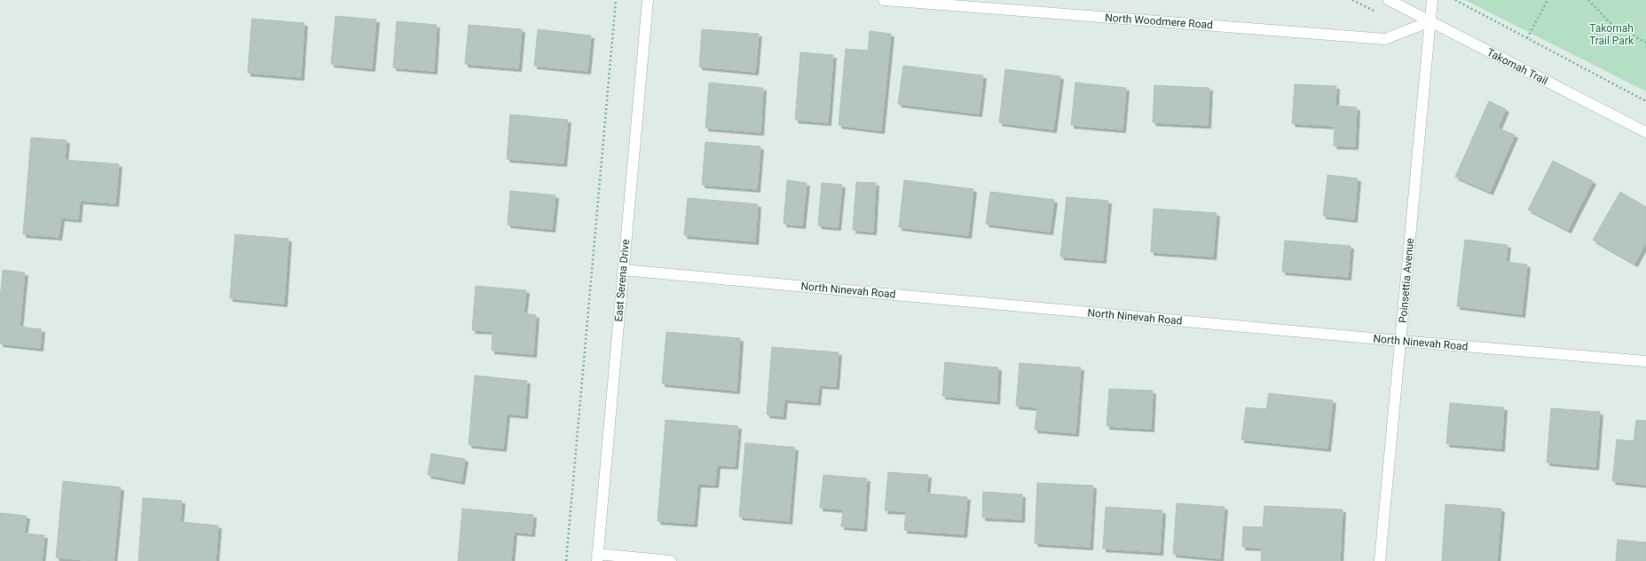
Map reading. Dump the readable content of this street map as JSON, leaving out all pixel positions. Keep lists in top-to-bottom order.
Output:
{
  "streets": {
    "street": [
      "North Woodmere Road",
      "Takomah Trail",
      "East Serena Drive",
      "Poinsettia Avenue",
      "North Ninevah Road"
    ]
  },
  "crossings": [
    ["North Woodmere Road", "Takomah Trail"],
    ["North Woodmere Road", "Poinsettia Avenue"],
    ["Takomah Trail", "Poinsettia Avenue"],
    ["East Serena Drive", "North Ninevah Road"],
    ["Poinsettia Avenue", "North Ninevah Road"]
  ],
  "parks": ["Takomah Trail Park"]
}
